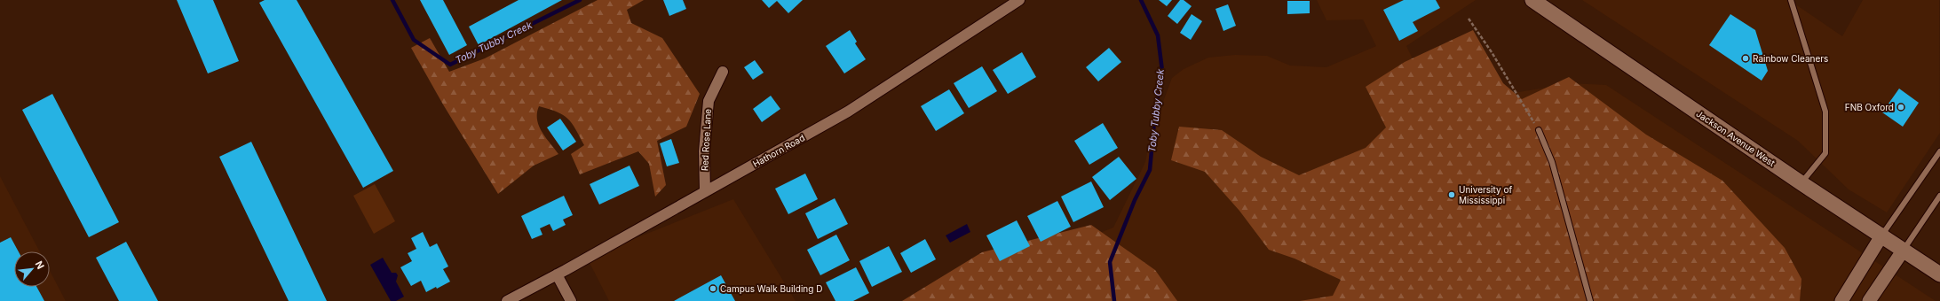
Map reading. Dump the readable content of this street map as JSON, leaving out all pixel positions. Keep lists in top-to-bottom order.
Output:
{
  "streets": {
    "main road": ["Jackson Avenue West"],
    "street": ["Red Rose Lane", "Hathorn Road"]
  },
  "crossings": [
    ["Red Rose Lane", "Hathorn Road"]
  ],
  "water": ["Toby Tubby Creek"],
  "places": [
    "Rainbow Cleaners",
    "FNB Oxford",
    "University of Mississippi",
    "Campus Walk Building D"
  ],
  "north": "top right"
}
